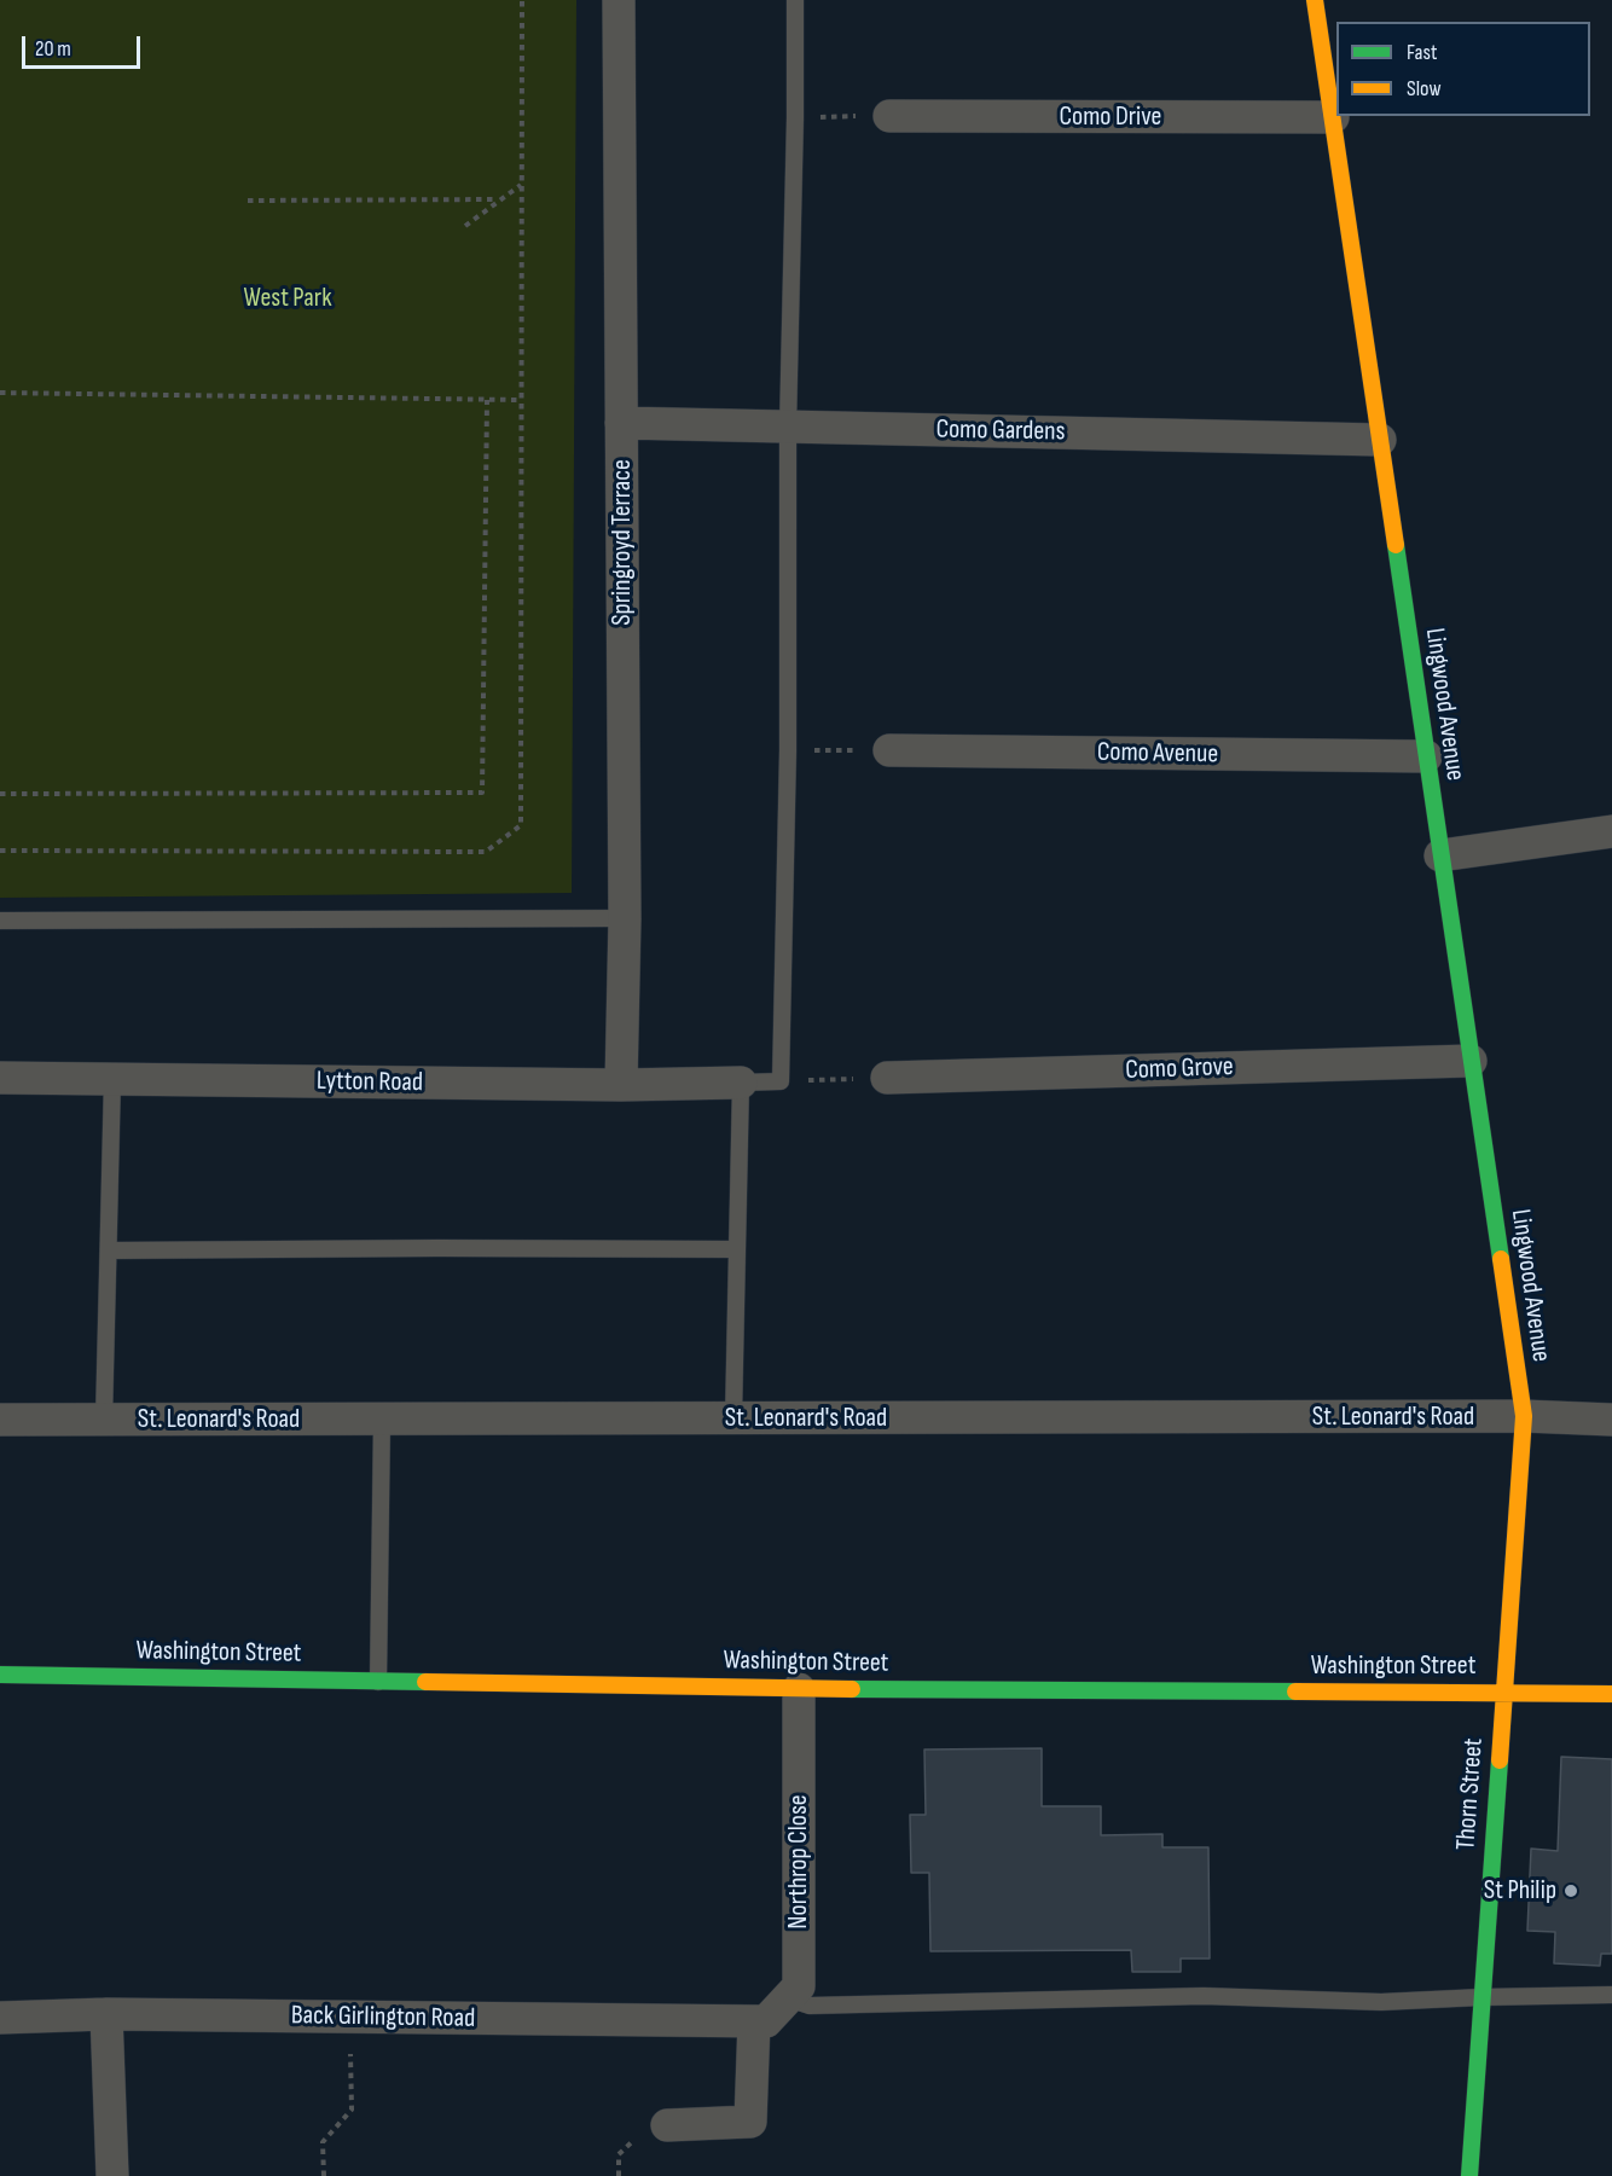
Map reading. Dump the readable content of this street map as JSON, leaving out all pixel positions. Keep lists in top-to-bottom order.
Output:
{
  "streets": {
    "street": [
      "Como Drive",
      "Como Gardens",
      "Springroyd Terrace",
      "Lingwood Avenue",
      "Como Avenue",
      "Como Grove",
      "Lytton Road",
      "St. Leonard's Road",
      "Washington Street",
      "Thorn Street",
      "Northrop Close",
      "Back Girlington Road"
    ]
  },
  "crossings": [
    ["Como Drive", "Lingwood Avenue"],
    ["Como Gardens", "Springroyd Terrace"],
    ["Como Gardens", "Lingwood Avenue"],
    ["Springroyd Terrace", "Lytton Road"],
    ["Lingwood Avenue", "Como Avenue"],
    ["Lingwood Avenue", "Como Grove"],
    ["Lingwood Avenue", "St. Leonard's Road"],
    ["Lingwood Avenue", "Thorn Street"],
    ["St. Leonard's Road", "Thorn Street"],
    ["Washington Street", "Thorn Street"],
    ["Washington Street", "Northrop Close"],
    ["Northrop Close", "Back Girlington Road"]
  ],
  "parks": ["West Park"],
  "places": ["St Philip"],
  "legend": ["Fast", "Slow"],
  "scale_bar": "20 m"
}
